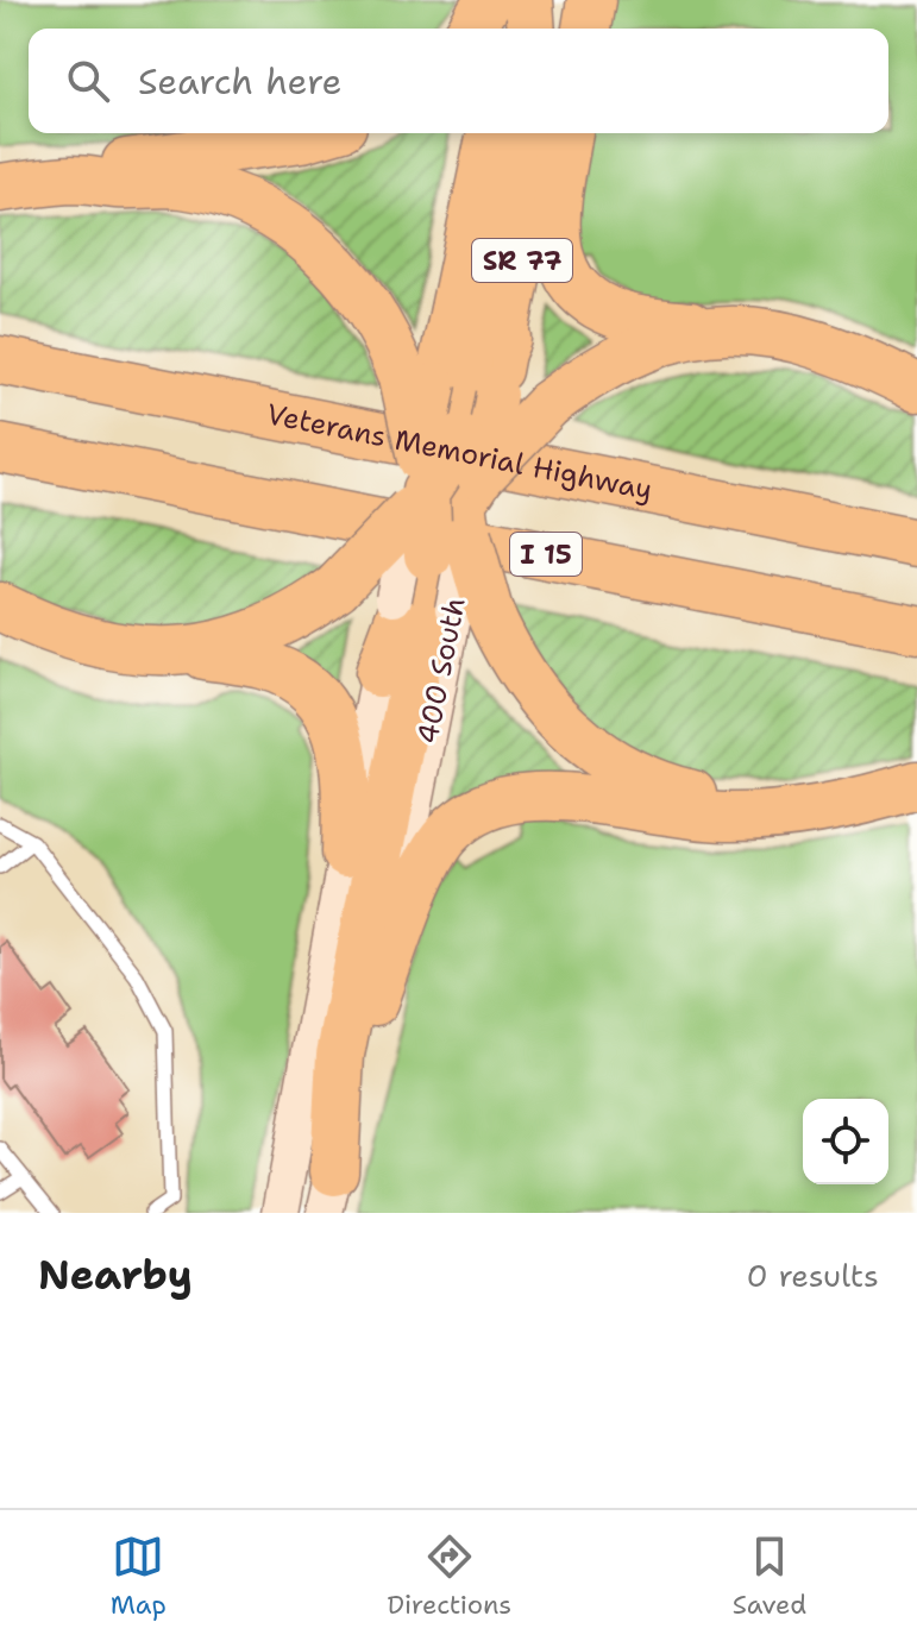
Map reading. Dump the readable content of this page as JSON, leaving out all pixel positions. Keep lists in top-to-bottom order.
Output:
{
  "streets": {
    "highway": ["Veterans Memorial Highway", "I 15"],
    "main road": ["SR 77", "400 South"]
  },
  "page": {
    "search": "Search here",
    "heading": ["Nearby", "0 results"],
    "nav": ["Map", "Directions", "Saved"]
  }
}
